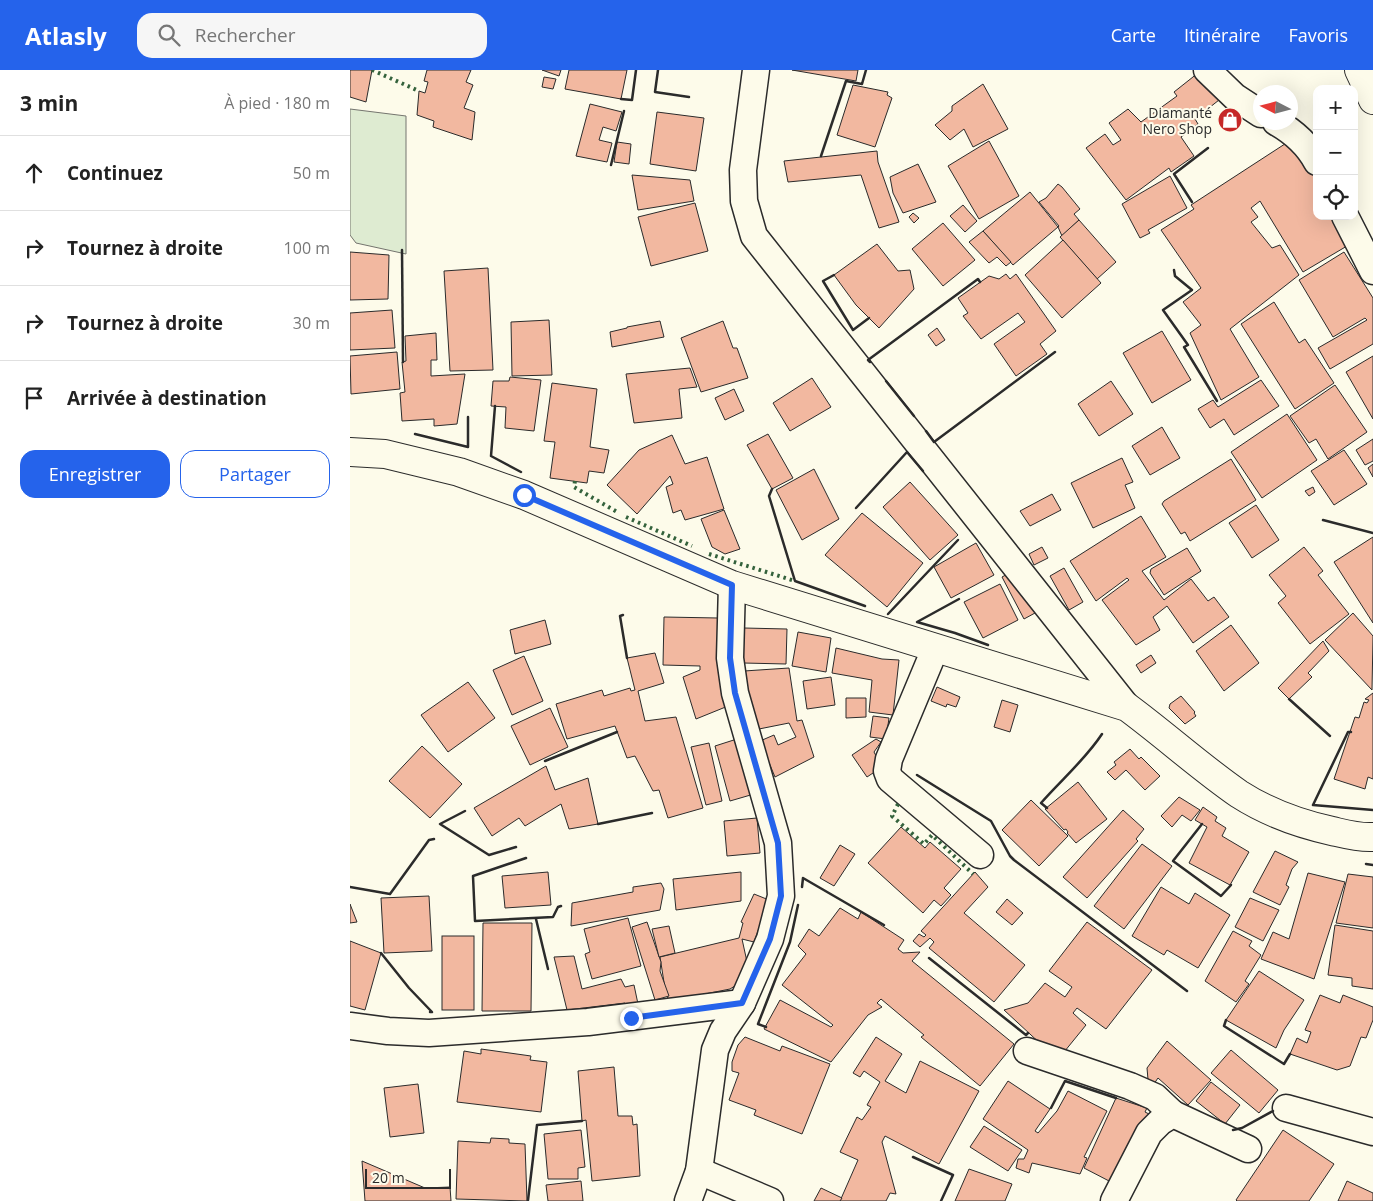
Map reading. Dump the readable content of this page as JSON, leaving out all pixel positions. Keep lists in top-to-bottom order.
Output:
{
  "places": {
    "shop": ["Diamanté Nero Shop"]
  },
  "scale_bar": "20 m",
  "north": "left",
  "page": {
    "header": "Atlasly",
    "search": "Rechercher",
    "nav": ["Carte", "Itinéraire", "Favoris"],
    "heading": ["3 min", "À pied · 180 m"],
    "map_buttons": ["+", "−"],
    "list": [
      ["Continuez", "50 m"],
      ["Tournez à droite", "100 m"],
      ["Tournez à droite", "30 m"],
      "Arrivée à destination"
    ],
    "buttons": ["Enregistrer", "Partager"],
    "scale": "20 m"
  }
}
